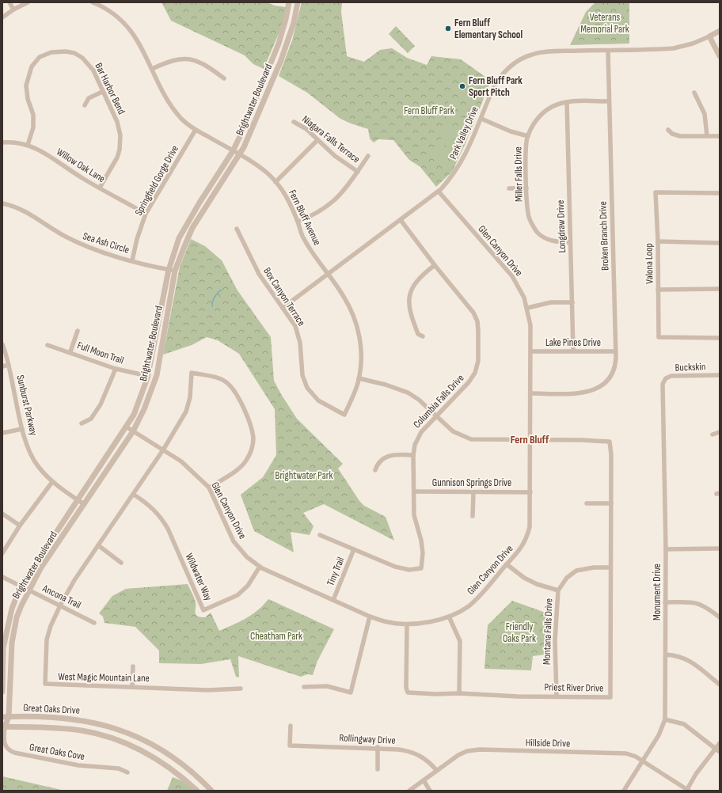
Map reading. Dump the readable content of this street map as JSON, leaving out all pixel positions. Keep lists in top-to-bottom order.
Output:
{
  "streets": {
    "street": [
      "Bar Harbor Bend",
      "Brightwater Boulevard",
      "Park Valley Drive",
      "Niagara Falls Terrace",
      "Willow Oak Lane",
      "Miller Falls Drive",
      "Springfield Gorge Drive",
      "Fern Bluff Avenue",
      "Longdraw Drive",
      "Broken Branch Drive",
      "Sea Ash Circle",
      "Glen Canyon Drive",
      "Valona Loop",
      "Box Canyon Terrace",
      "Lake Pines Drive",
      "Full Moon Trail",
      "Buckskin",
      "Columbia Falls Drive",
      "Sunburst Parkway",
      "Gunnison Springs Drive",
      "Tiny Trail",
      "Wildwater Way",
      "Monument Drive",
      "Ancona Trail",
      "Montana Falls Drive",
      "West Magic Mountain Lane",
      "Priest River Drive",
      "Great Oaks Drive",
      "Rollingway Drive",
      "Hillside Drive",
      "Great Oaks Cove"
    ]
  },
  "crossings": [
    ["Bar Harbor Bend", "Willow Oak Lane"],
    ["Brightwater Boulevard", "Fern Bluff Avenue"],
    ["Brightwater Boulevard", "Sea Ash Circle"],
    ["Brightwater Boulevard", "Glen Canyon Drive"],
    ["Brightwater Boulevard", "Full Moon Trail"],
    ["Brightwater Boulevard", "Sunburst Parkway"],
    ["Brightwater Boulevard", "Ancona Trail"],
    ["Brightwater Boulevard", "Great Oaks Drive"],
    ["Brightwater Boulevard", "Great Oaks Cove"],
    ["Park Valley Drive", "Fern Bluff Avenue"],
    ["Park Valley Drive", "Broken Branch Drive"],
    ["Park Valley Drive", "Glen Canyon Drive"],
    ["Park Valley Drive", "Box Canyon Terrace"],
    ["Park Valley Drive", "Columbia Falls Drive"],
    ["Willow Oak Lane", "Springfield Gorge Drive"],
    ["Miller Falls Drive", "Longdraw Drive"],
    ["Miller Falls Drive", "Broken Branch Drive"],
    ["Springfield Gorge Drive", "Fern Bluff Avenue"],
    ["Springfield Gorge Drive", "Sea Ash Circle"],
    ["Fern Bluff Avenue", "Box Canyon Terrace"],
    ["Longdraw Drive", "Lake Pines Drive"],
    ["Broken Branch Drive", "Glen Canyon Drive"],
    ["Broken Branch Drive", "Lake Pines Drive"],
    ["Glen Canyon Drive", "Lake Pines Drive"],
    ["Glen Canyon Drive", "Gunnison Springs Drive"],
    ["Glen Canyon Drive", "Tiny Trail"],
    ["Glen Canyon Drive", "Wildwater Way"],
    ["Glen Canyon Drive", "West Magic Mountain Lane"],
    ["Glen Canyon Drive", "Priest River Drive"],
    ["Buckskin", "Monument Drive"],
    ["Columbia Falls Drive", "Gunnison Springs Drive"],
    ["Columbia Falls Drive", "Tiny Trail"],
    ["Wildwater Way", "West Magic Mountain Lane"],
    ["Monument Drive", "Hillside Drive"],
    ["Ancona Trail", "West Magic Mountain Lane"],
    ["Montana Falls Drive", "Priest River Drive"],
    ["Great Oaks Drive", "Great Oaks Cove"],
    ["Rollingway Drive", "Hillside Drive"]
  ],
  "districts": ["Fern Bluff"],
  "parks": [
    "Veterans Memorial Park",
    "Fern Bluff Park",
    "Brightwater Park",
    "Friendly Oaks Park",
    "Cheatham Park"
  ],
  "places": ["Fern Bluff Elementary School", "Fern Bluff Park Sport Pitch"]
}
